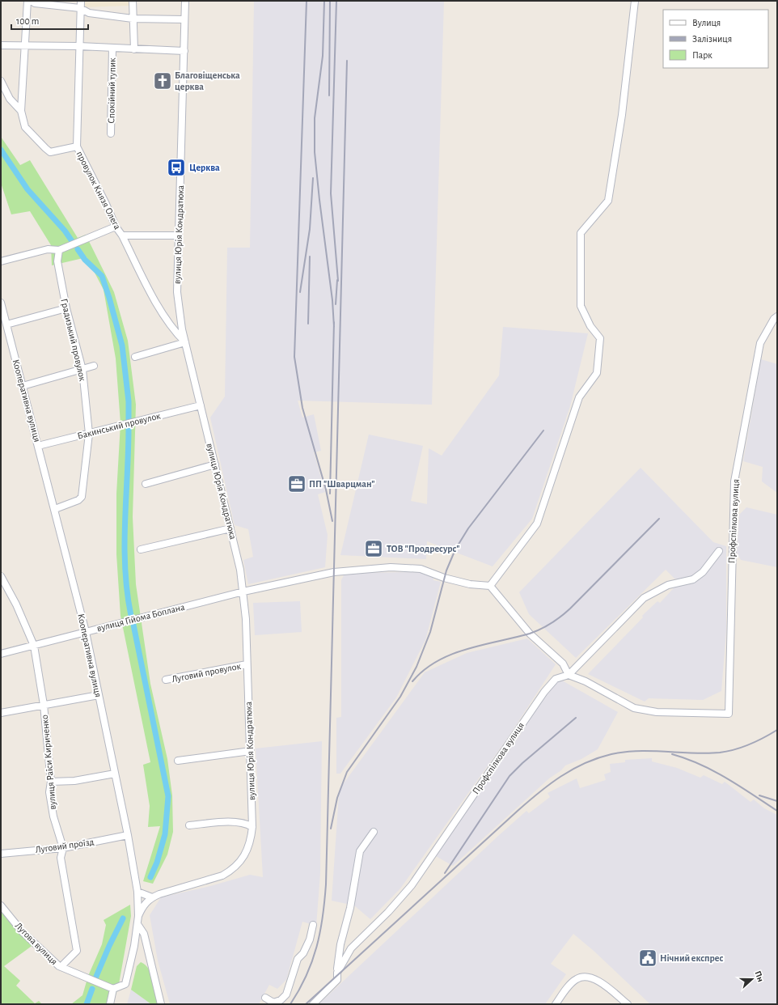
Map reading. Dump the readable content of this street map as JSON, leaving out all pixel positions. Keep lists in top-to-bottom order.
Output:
{
  "streets": {
    "street": [
      "Спокійний тупик",
      "провулок Князя Олега",
      "вулиця Юрія Кондратюка",
      "Градизький провулок",
      "Кооперативна вулиця",
      "Бакинський провулок",
      "Профспілкова вулиця",
      "вулиця Гійома Боплана",
      "Луговий провулок",
      "вулиця Раїси Кириченко",
      "Луговий проїзд",
      "Лугова вулиця"
    ]
  },
  "crossings": [
    ["провулок Князя Олега", "вулиця Юрія Кондратюка"],
    ["вулиця Юрія Кондратюка", "Кооперативна вулиця"],
    ["вулиця Юрія Кондратюка", "Бакинський провулок"],
    ["вулиця Юрія Кондратюка", "вулиця Гійома Боплана"],
    ["вулиця Юрія Кондратюка", "Луговий провулок"],
    ["Градизький провулок", "Кооперативна вулиця"],
    ["Градизький провулок", "Бакинський провулок"],
    ["Кооперативна вулиця", "Бакинський провулок"],
    ["Кооперативна вулиця", "вулиця Гійома Боплана"],
    ["Кооперативна вулиця", "Луговий проїзд"],
    ["Кооперативна вулиця", "Лугова вулиця"],
    ["вулиця Гійома Боплана", "вулиця Раїси Кириченко"],
    ["вулиця Раїси Кириченко", "Луговий проїзд"],
    ["вулиця Раїси Кириченко", "Лугова вулиця"]
  ],
  "places": {
    "church": ["Благовіщенська церква"],
    "bus stop": ["Церква"],
    "office": ["ПП \"Шварцман\"", "ТОВ \"Продресурс\""],
    "public building": ["Нічний експрес"]
  },
  "legend": ["Вулиця", "Залізниця", "Парк"],
  "scale_bar": "100 m",
  "north": "right"
}
